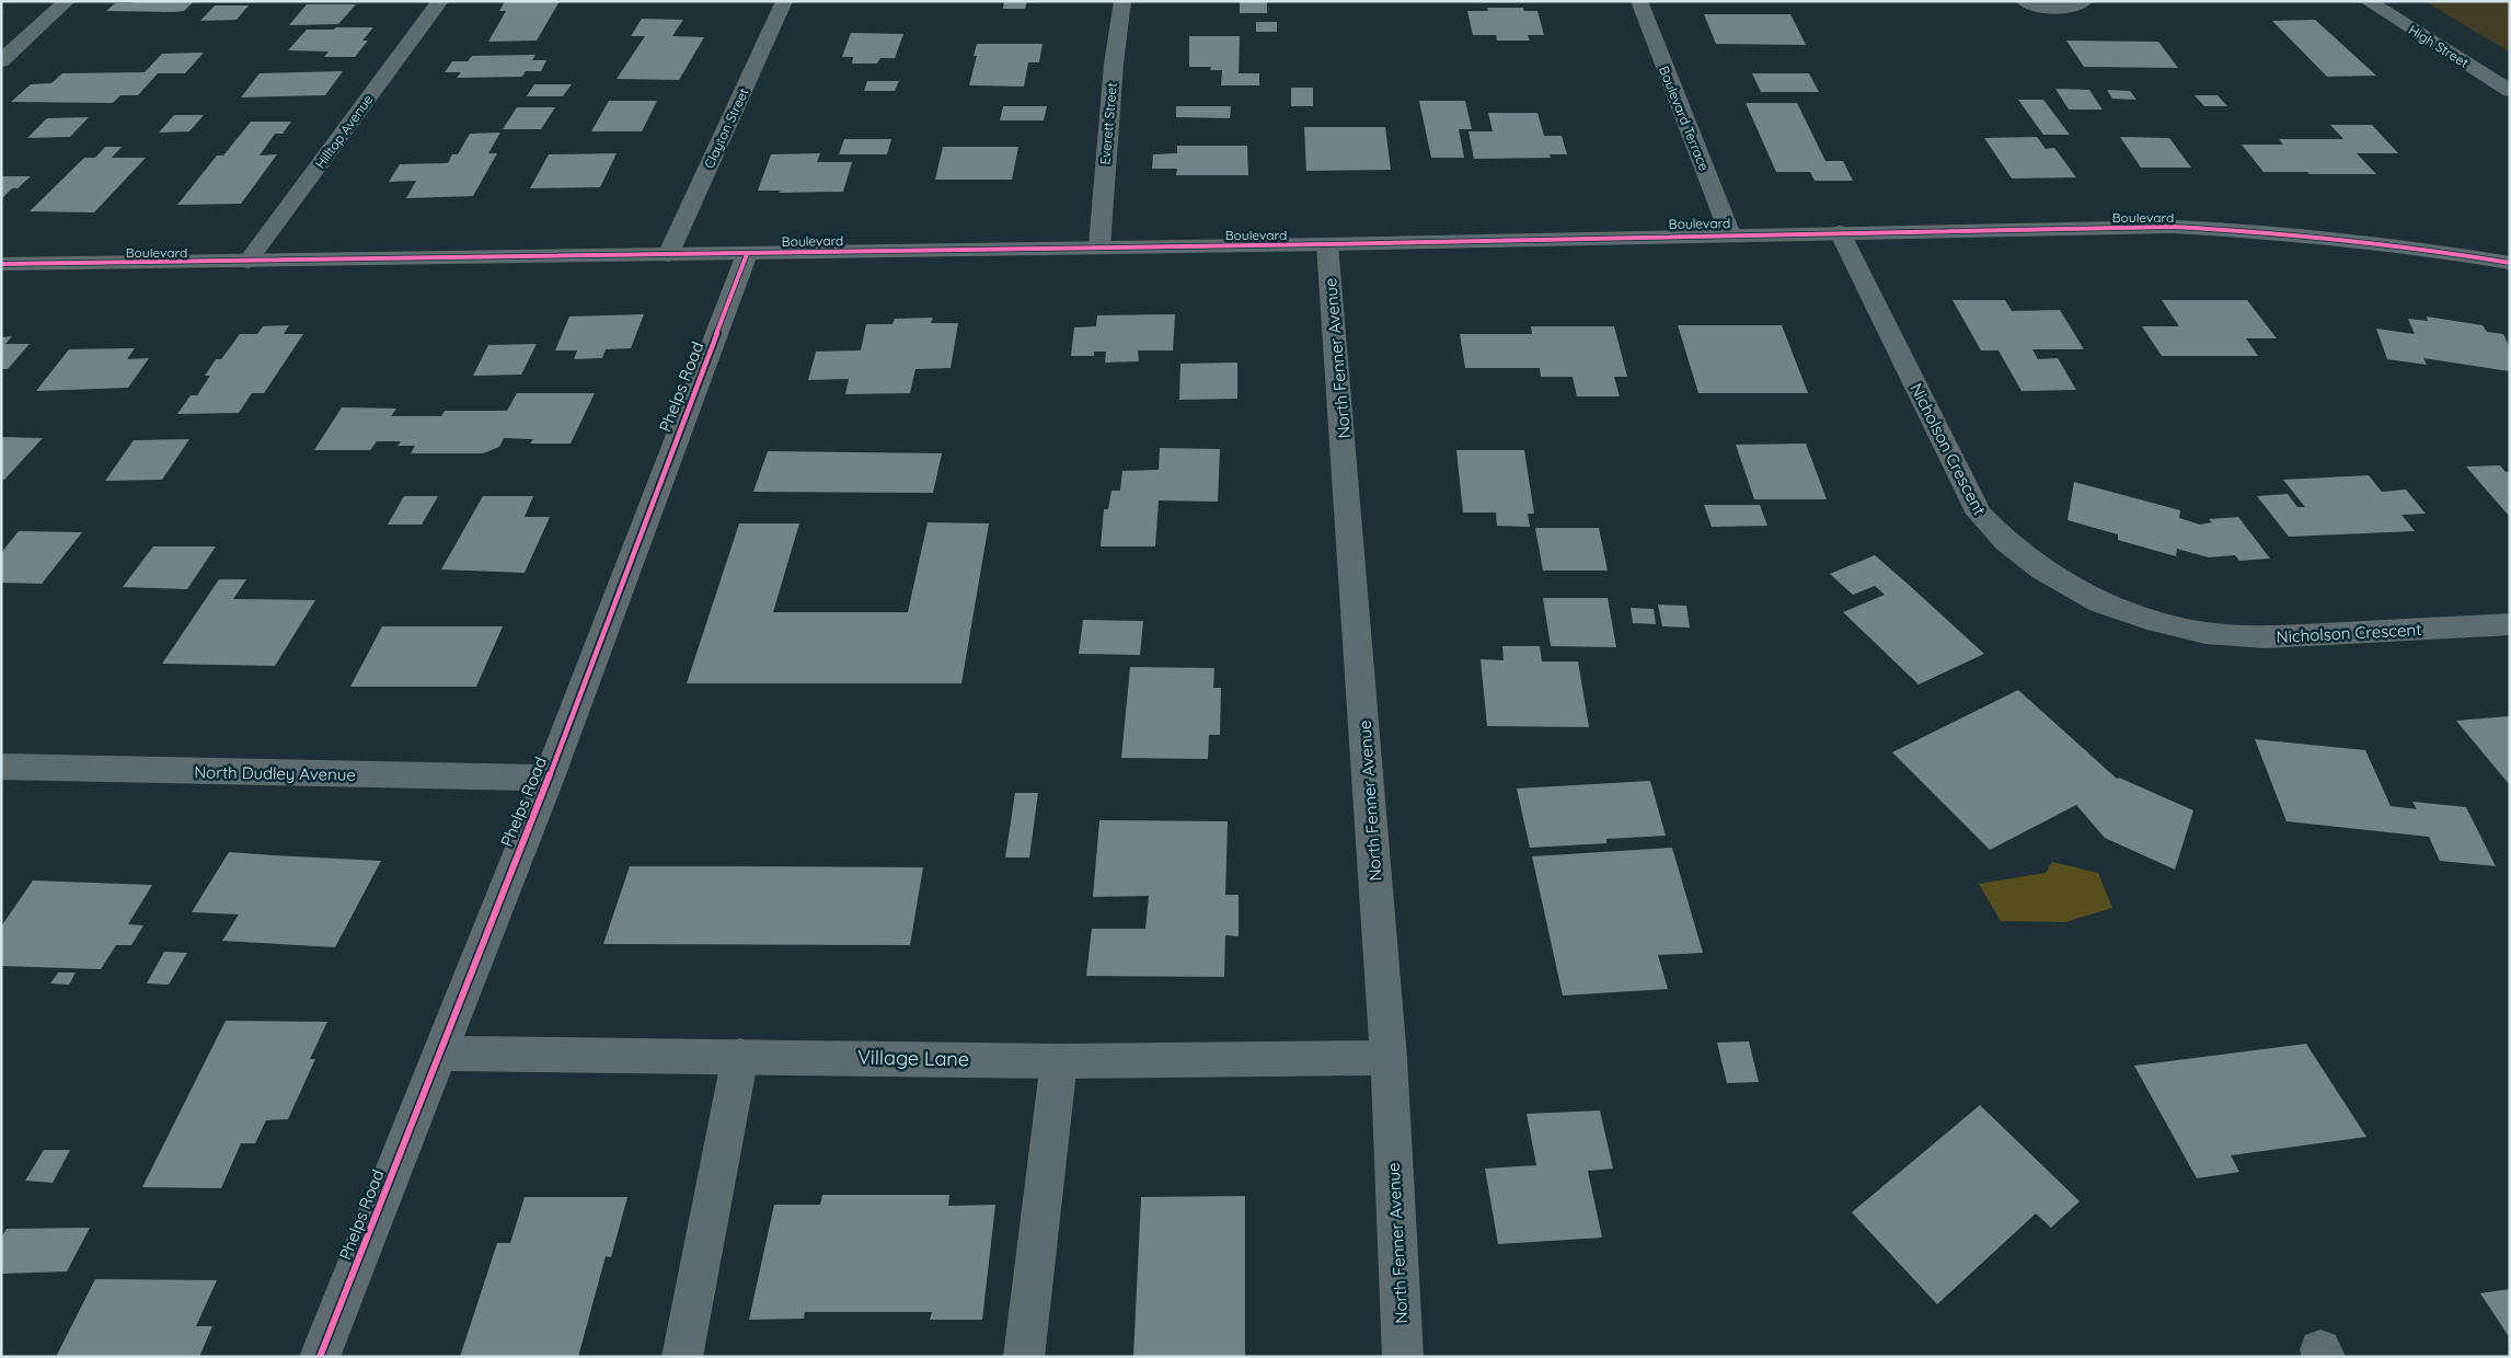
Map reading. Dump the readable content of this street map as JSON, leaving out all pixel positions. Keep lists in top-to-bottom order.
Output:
{
  "streets": {
    "street": [
      "High Street",
      "Boulevard Terrace",
      "Everett Street",
      "Clayton Street",
      "Hilltop Avenue",
      "Boulevard",
      "North Fenner Avenue",
      "Phelps Road",
      "Nicholson Crescent",
      "North Dudley Avenue",
      "Village Lane"
    ]
  },
  "crossings": [
    ["Boulevard Terrace", "Boulevard"],
    ["Everett Street", "Boulevard"],
    ["Clayton Street", "Boulevard"],
    ["Hilltop Avenue", "Boulevard"],
    ["Boulevard", "North Fenner Avenue"],
    ["Boulevard", "Phelps Road"],
    ["Boulevard", "Nicholson Crescent"],
    ["North Fenner Avenue", "Village Lane"],
    ["Phelps Road", "North Dudley Avenue"],
    ["Phelps Road", "Village Lane"]
  ]
}
